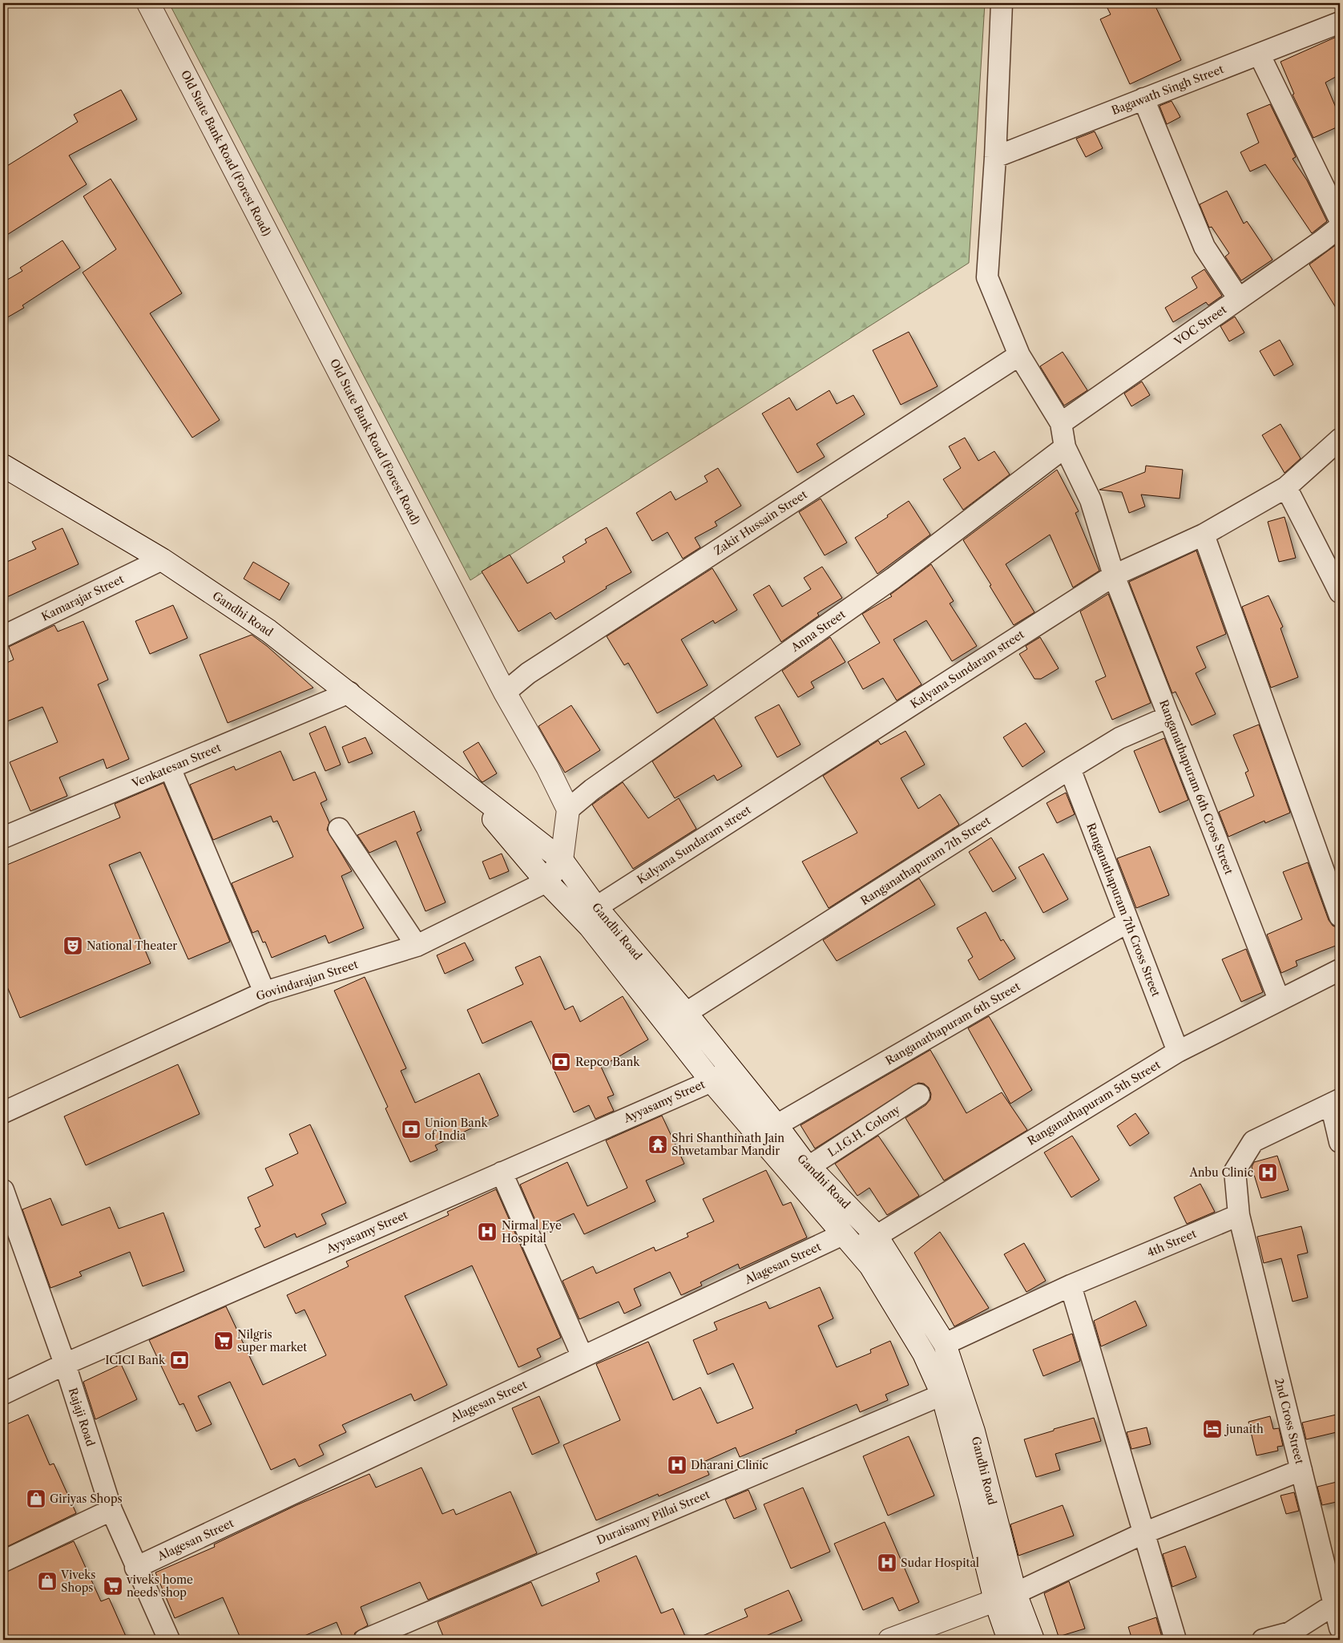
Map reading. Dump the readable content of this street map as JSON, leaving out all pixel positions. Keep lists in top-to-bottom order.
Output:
{
  "streets": {
    "main road": ["Old State Bank Road (Forest Road)", "Gandhi Road"],
    "street": [
      "Bagawath Singh Street",
      "VOC Street",
      "Zakir Hussain Street",
      "Kamarajar Street",
      "Anna Street",
      "Kalyana Sundaram street",
      "Venkatesan Street",
      "Ranganathapuram 6th Cross Street",
      "Ranganathapuram 7th Street",
      "Ranganathapuram 7th Cross Street",
      "Govindarajan Street",
      "Ranganathapuram 6th Street",
      "Ayyasamy Street",
      "Ranganathapuram 5th Street",
      "L.I.G.H. Colony",
      "4th Street",
      "Alagesan Street",
      "Rajaji Road",
      "2nd Cross Street",
      "Duraisamy Pillai Street"
    ]
  },
  "crossings": [
    ["Old State Bank Road (Forest Road)", "Zakir Hussain Street"],
    ["Old State Bank Road (Forest Road)", "Anna Street"],
    ["VOC Street", "Ranganathapuram 6th Cross Street"],
    ["Kamarajar Street", "Gandhi Road"],
    ["Gandhi Road", "Kalyana Sundaram street"],
    ["Gandhi Road", "Venkatesan Street"],
    ["Gandhi Road", "Ranganathapuram 7th Street"],
    ["Gandhi Road", "Govindarajan Street"],
    ["Gandhi Road", "Ranganathapuram 6th Street"],
    ["Gandhi Road", "Ayyasamy Street"],
    ["Gandhi Road", "Ranganathapuram 5th Street"],
    ["Gandhi Road", "L.I.G.H. Colony"],
    ["Gandhi Road", "4th Street"],
    ["Gandhi Road", "Alagesan Street"],
    ["Gandhi Road", "Duraisamy Pillai Street"],
    ["Anna Street", "Ranganathapuram 6th Cross Street"],
    ["Kalyana Sundaram street", "Ranganathapuram 6th Cross Street"],
    ["Ranganathapuram 6th Cross Street", "Ranganathapuram 7th Street"],
    ["Ranganathapuram 6th Cross Street", "Ranganathapuram 5th Street"],
    ["Ranganathapuram 7th Street", "Ranganathapuram 7th Cross Street"],
    ["Ranganathapuram 7th Cross Street", "Ranganathapuram 6th Street"],
    ["Ranganathapuram 7th Cross Street", "Ranganathapuram 5th Street"],
    ["Ayyasamy Street", "Rajaji Road"],
    ["Ranganathapuram 5th Street", "Alagesan Street"],
    ["4th Street", "2nd Cross Street"],
    ["Alagesan Street", "Rajaji Road"]
  ],
  "places": {
    "theatre": ["National Theater"],
    "bank": ["Repco Bank", "Union Bank of India", "ICICI Bank"],
    "temple": ["Shri Shanthinath Jain Shwetambar Mandir"],
    "hospital": [
      "Anbu Clinic",
      "Nirmal Eye Hospital",
      "Dharani Clinic",
      "Sudar Hospital"
    ],
    "supermarket": ["Nilgris super market", "viveks home needs shop"],
    "hotel": ["junaith"],
    "shop": ["Giriyas Shops", "Viveks Shops"]
  }
}
